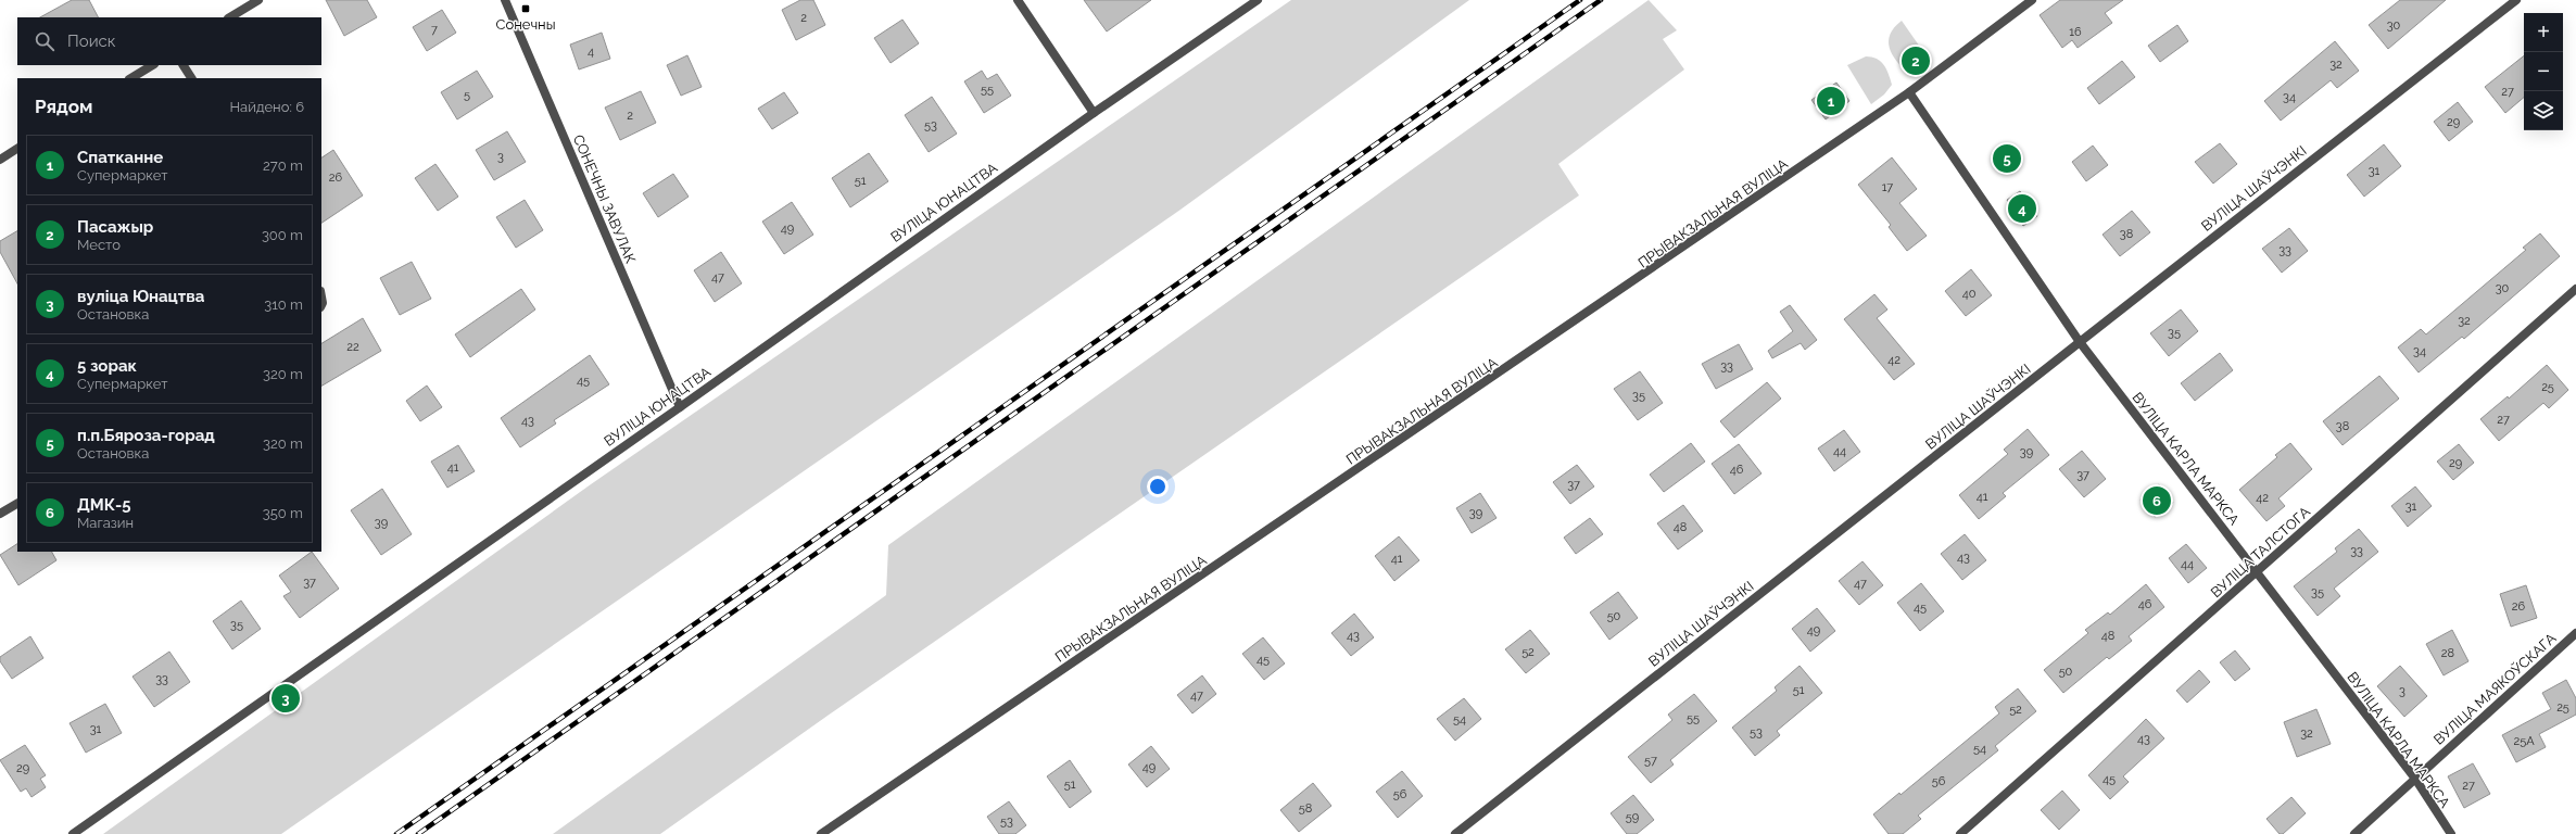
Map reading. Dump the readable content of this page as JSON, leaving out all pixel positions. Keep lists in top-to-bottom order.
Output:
{
  "streets": {
    "street": [
      "ВУЛІЦА ШАЎЧЭНКІ",
      "СОНЕЧНЫ ЗАВУЛАК",
      "ВУЛІЦА ЮНАЦТВА",
      "ПРЫВАКЗАЛЬНАЯ ВУЛІЦА",
      "ВУЛІЦА КАРЛА МАРКСА",
      "ВУЛІЦА ТАЛСТОГА",
      "ВУЛІЦА МАЯКОЎСКАГА"
    ]
  },
  "crossings": [
    ["ВУЛІЦА ШАЎЧЭНКІ", "ВУЛІЦА КАРЛА МАРКСА"],
    ["СОНЕЧНЫ ЗАВУЛАК", "ВУЛІЦА ЮНАЦТВА"],
    ["ПРЫВАКЗАЛЬНАЯ ВУЛІЦА", "ВУЛІЦА КАРЛА МАРКСА"],
    ["ВУЛІЦА КАРЛА МАРКСА", "ВУЛІЦА ТАЛСТОГА"],
    ["ВУЛІЦА КАРЛА МАРКСА", "ВУЛІЦА МАЯКОЎСКАГА"]
  ],
  "places": {
    "transit": ["Сонечны"]
  },
  "house_numbers": [
    "2",
    "30",
    "7",
    "16",
    "4",
    "32",
    "55",
    "27",
    "5",
    "34",
    "2",
    "29",
    "53",
    "3",
    "31",
    "26",
    "51",
    "17",
    "49",
    "38",
    "33",
    "47",
    "30",
    "40",
    "32",
    "35",
    "22",
    "34",
    "42",
    "33",
    "45",
    "25",
    "35",
    "27",
    "43",
    "38",
    "44",
    "39",
    "29",
    "41",
    "46",
    "37",
    "37",
    "41",
    "42",
    "31",
    "39",
    "39",
    "48",
    "33",
    "43",
    "41",
    "44",
    "37",
    "47",
    "35",
    "46",
    "26",
    "45",
    "50",
    "35",
    "49",
    "43",
    "48",
    "52",
    "28",
    "45",
    "50",
    "33",
    "51",
    "3",
    "47",
    "25",
    "52",
    "55",
    "54",
    "31",
    "53",
    "32",
    "43",
    "25А",
    "54",
    "57",
    "49",
    "29",
    "45",
    "56",
    "51",
    "27",
    "56",
    "58",
    "59",
    "53"
  ],
  "page": {
    "map_buttons": ["+", "−"],
    "search": "Поиск",
    "pins": [
      "2",
      "1",
      "5",
      "4",
      "6",
      "3"
    ],
    "heading": ["Рядом", "Найдено: 6"],
    "list": [
      {
        "mark": "1",
        "name": "Спатканне",
        "note": "Супермаркет",
        "value": "270 m"
      },
      {
        "mark": "2",
        "name": "Пасажыр",
        "note": "Место",
        "value": "300 m"
      },
      {
        "mark": "3",
        "name": "вуліца Юнацтва",
        "note": "Остановка",
        "value": "310 m"
      },
      {
        "mark": "4",
        "name": "5 зорак",
        "note": "Супермаркет",
        "value": "320 m"
      },
      {
        "mark": "5",
        "name": "п.п.Бяроза-горад",
        "note": "Остановка",
        "value": "320 m"
      },
      {
        "mark": "6",
        "name": "ДМК-5",
        "note": "Магазин",
        "value": "350 m"
      }
    ]
  }
}
